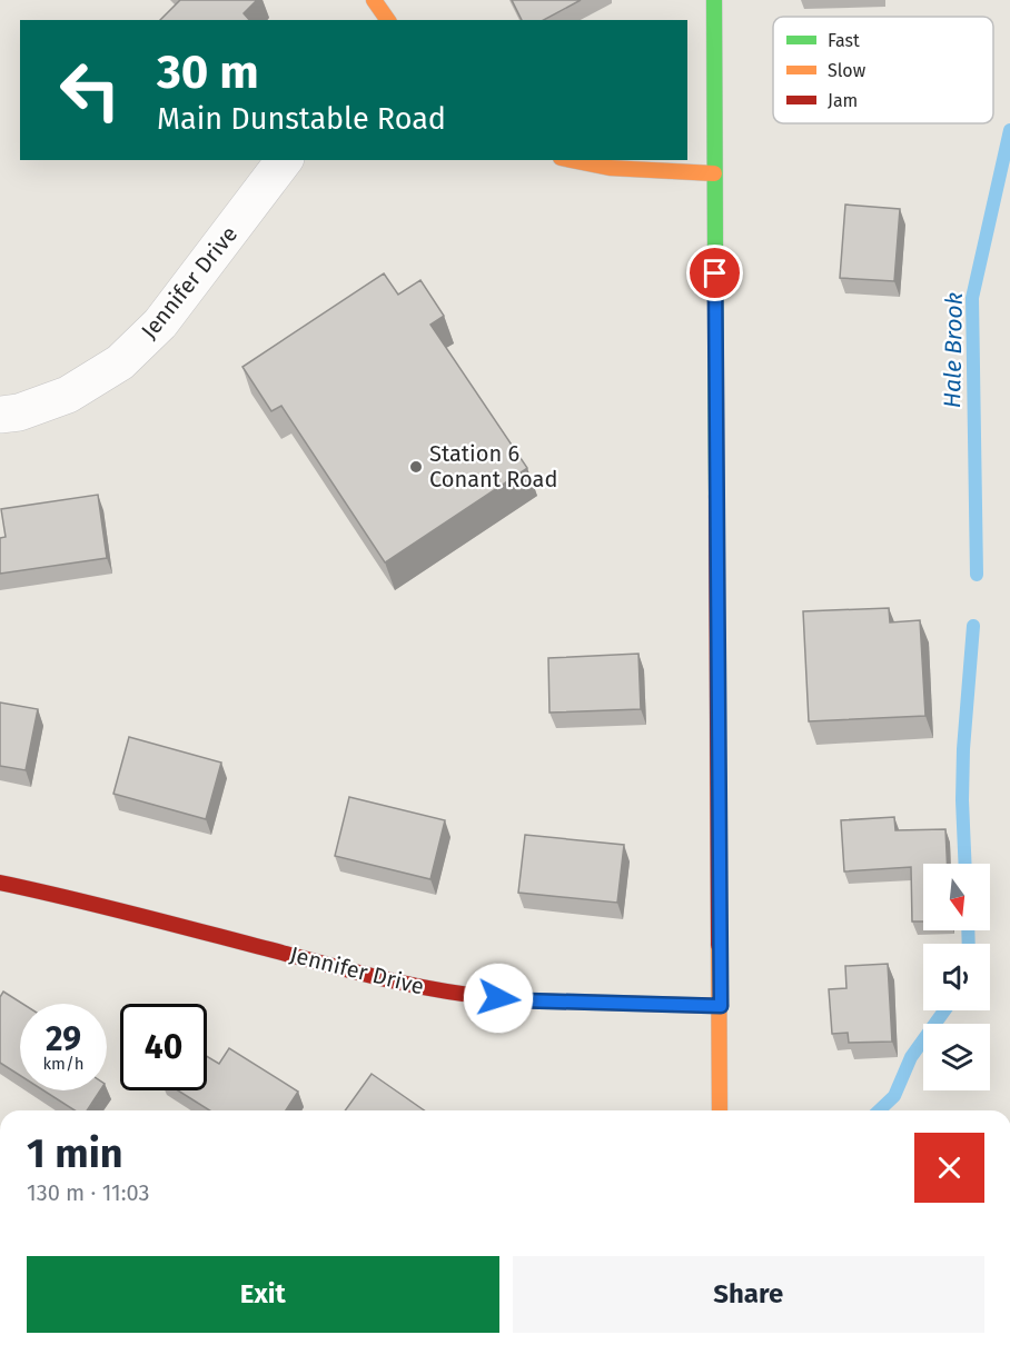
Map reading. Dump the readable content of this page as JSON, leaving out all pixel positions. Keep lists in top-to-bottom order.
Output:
{
  "streets": {
    "main road": ["Jennifer Drive"]
  },
  "water": ["Hale Brook"],
  "places": ["Station 6 Conant Road"],
  "legend": ["Fast", "Slow", "Jam"],
  "north": "bottom",
  "page": {
    "turn": ["30 m", "Main Dunstable Road"],
    "speed": "29 km/h",
    "limit": "40",
    "heading": ["1 min", "130 m · 11:03"],
    "buttons": ["Exit", "Share"]
  }
}
